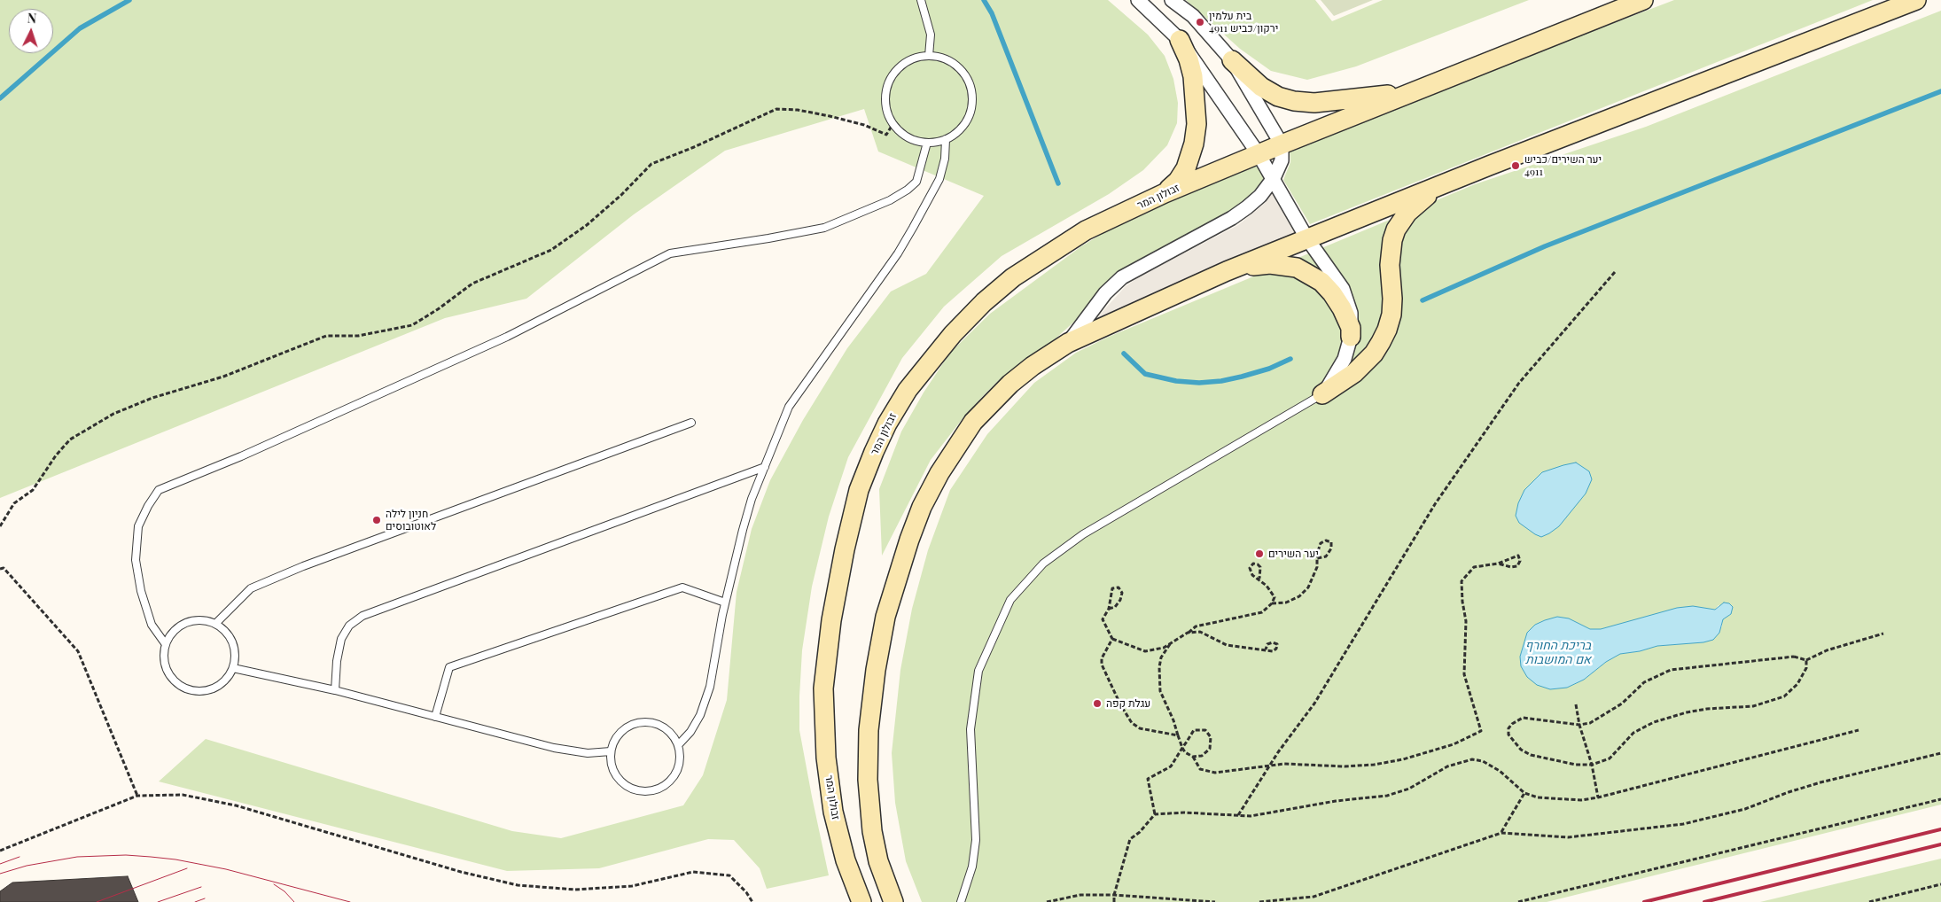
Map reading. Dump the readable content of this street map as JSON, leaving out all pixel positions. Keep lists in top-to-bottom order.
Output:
{
  "streets": {
    "main road": ["זבולון המר"]
  },
  "water": ["בריכת החורף אם המושבות"],
  "places": [
    "בית עלמין ירקון/כביש 4911",
    "יער השירים/כביש 4911",
    "חניון לילה לאוטובוסים",
    "יער השירים",
    "עגלת קפה"
  ],
  "north": "top"
}
